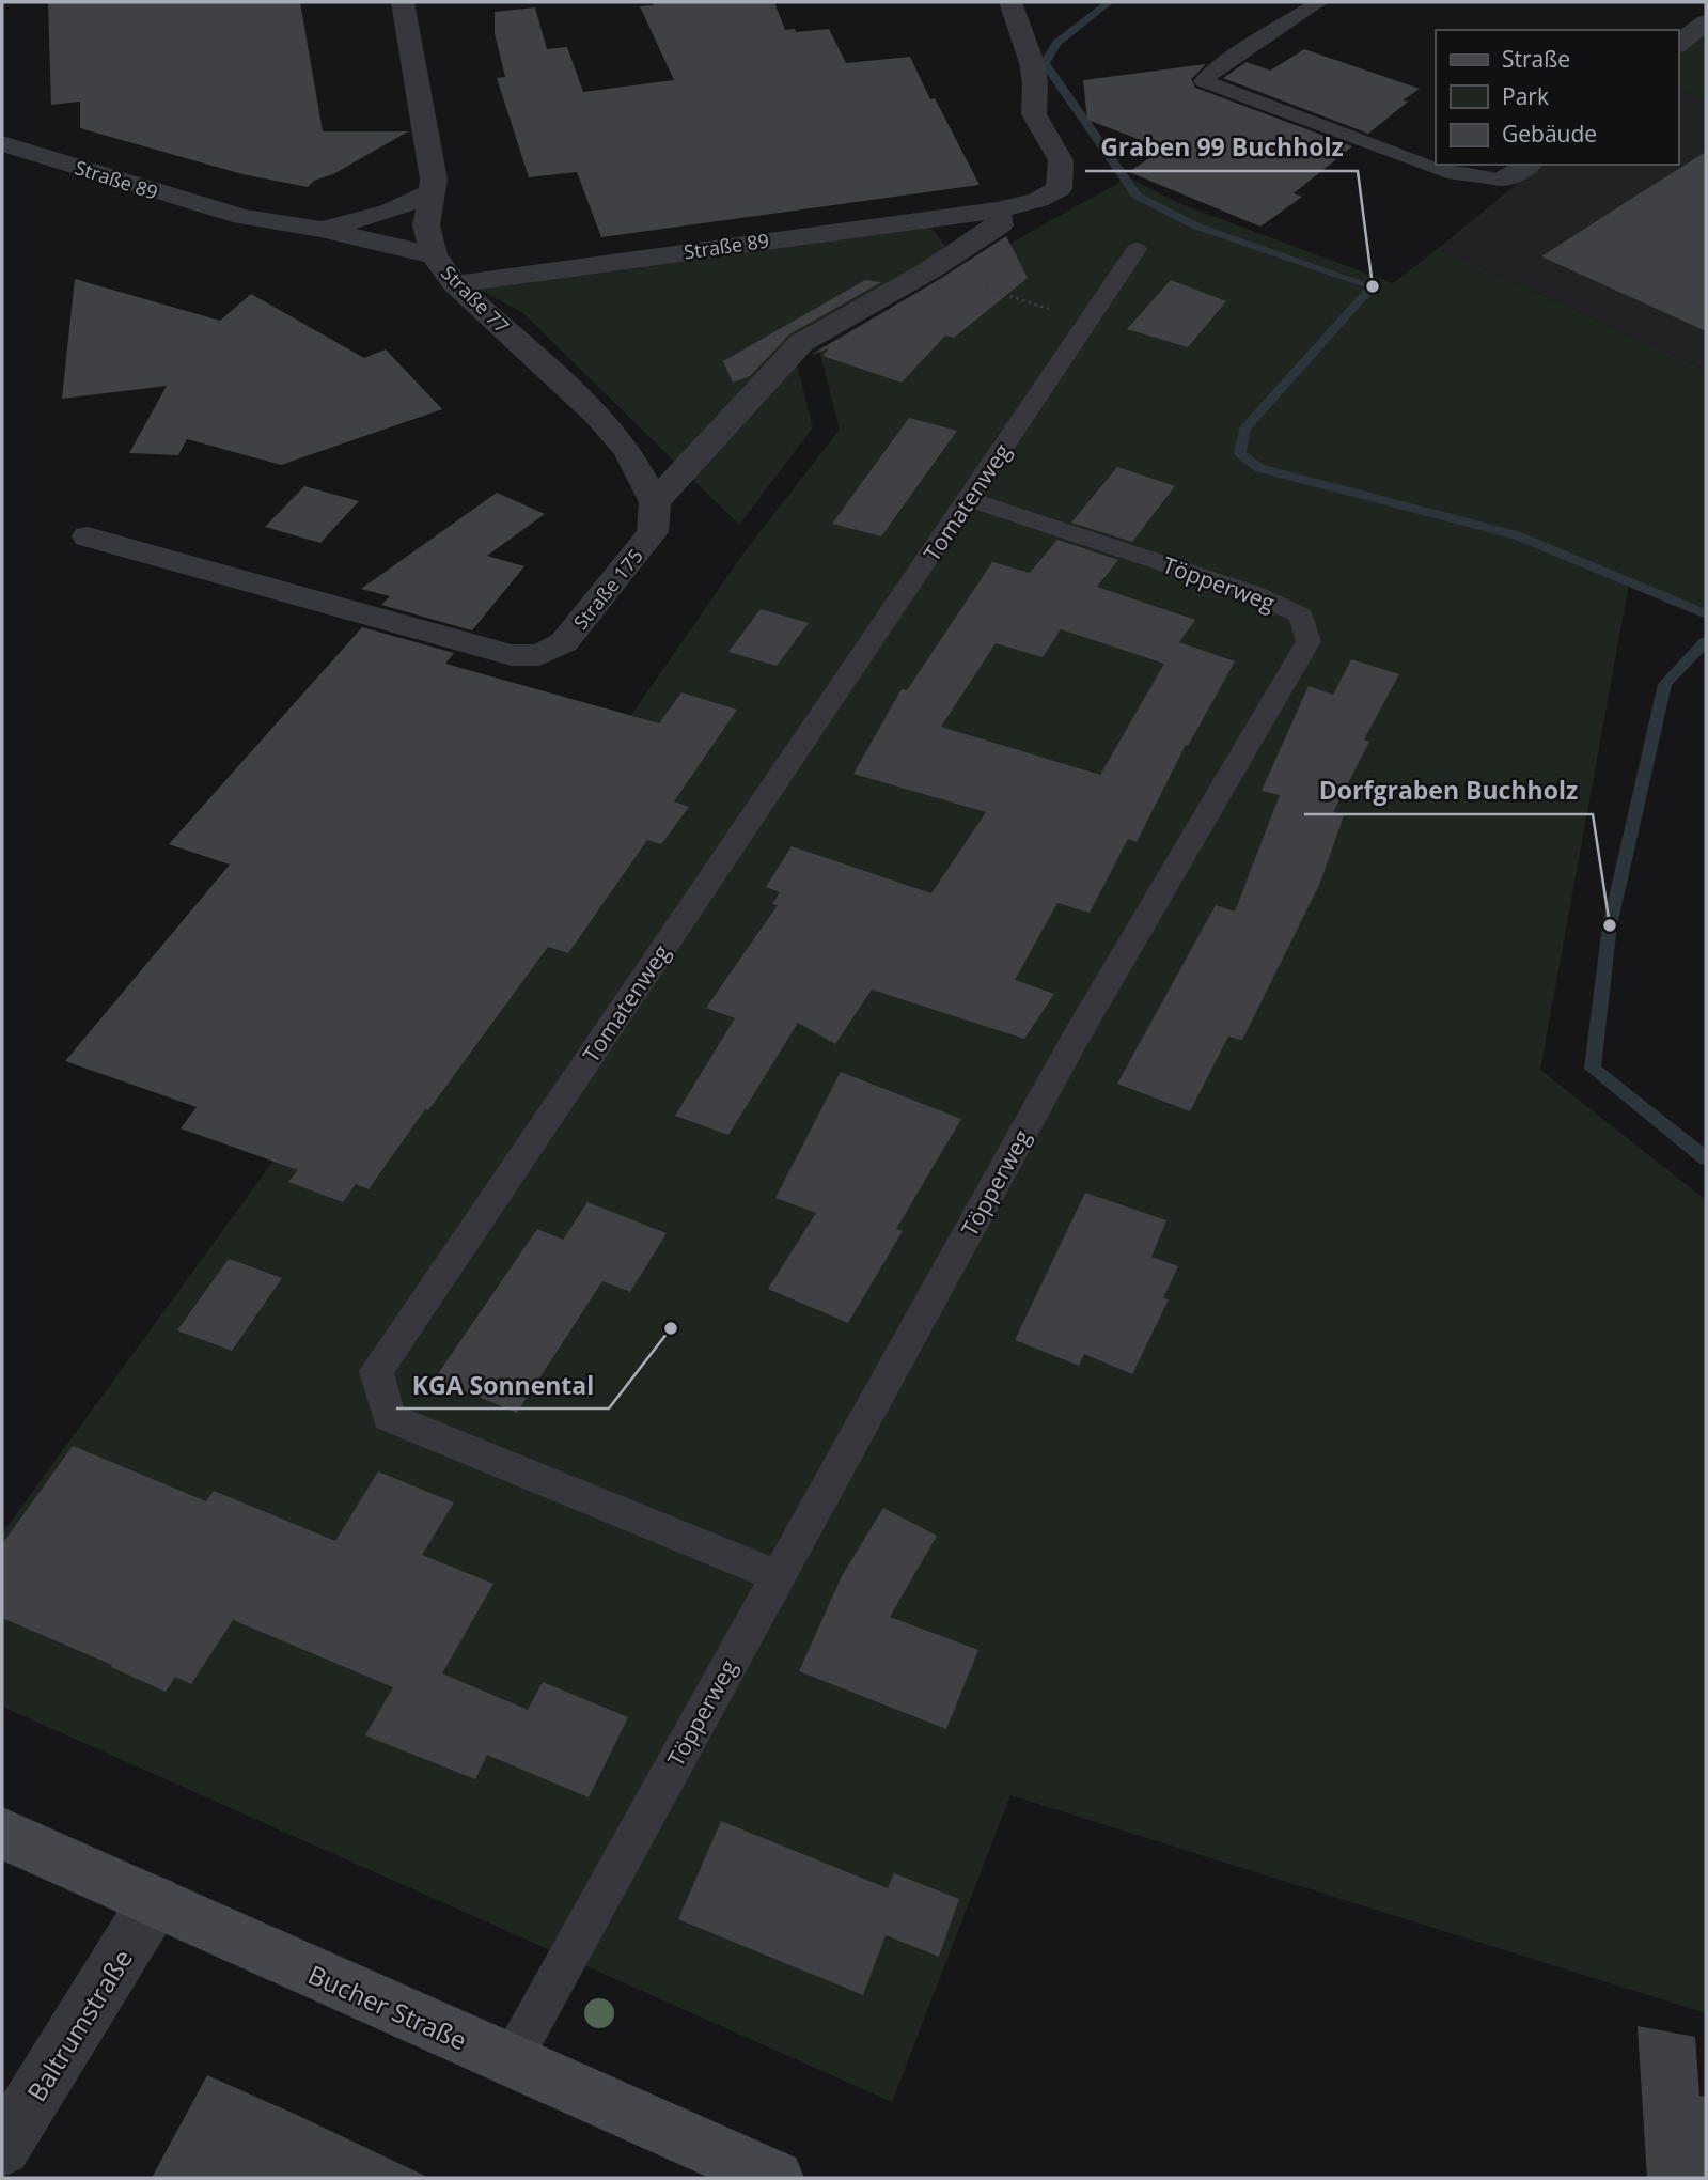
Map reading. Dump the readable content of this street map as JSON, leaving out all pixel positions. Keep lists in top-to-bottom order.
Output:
{
  "streets": {
    "main road": ["Bucher Straße"],
    "street": [
      "Straße 89",
      "Straße 77",
      "Straße 175",
      "Baltrumstraße"
    ],
    "lane": ["Tomatenweg", "Töpperweg"]
  },
  "crossings": [
    ["Straße 89", "Straße 77"],
    ["Straße 77", "Straße 175"],
    ["Tomatenweg", "Töpperweg"],
    ["Töpperweg", "Bucher Straße"],
    ["Bucher Straße", "Baltrumstraße"]
  ],
  "places": ["Graben 99 Buchholz", "Dorfgraben Buchholz", "KGA Sonnental"],
  "legend": ["Straße", "Park", "Gebäude"]
}
